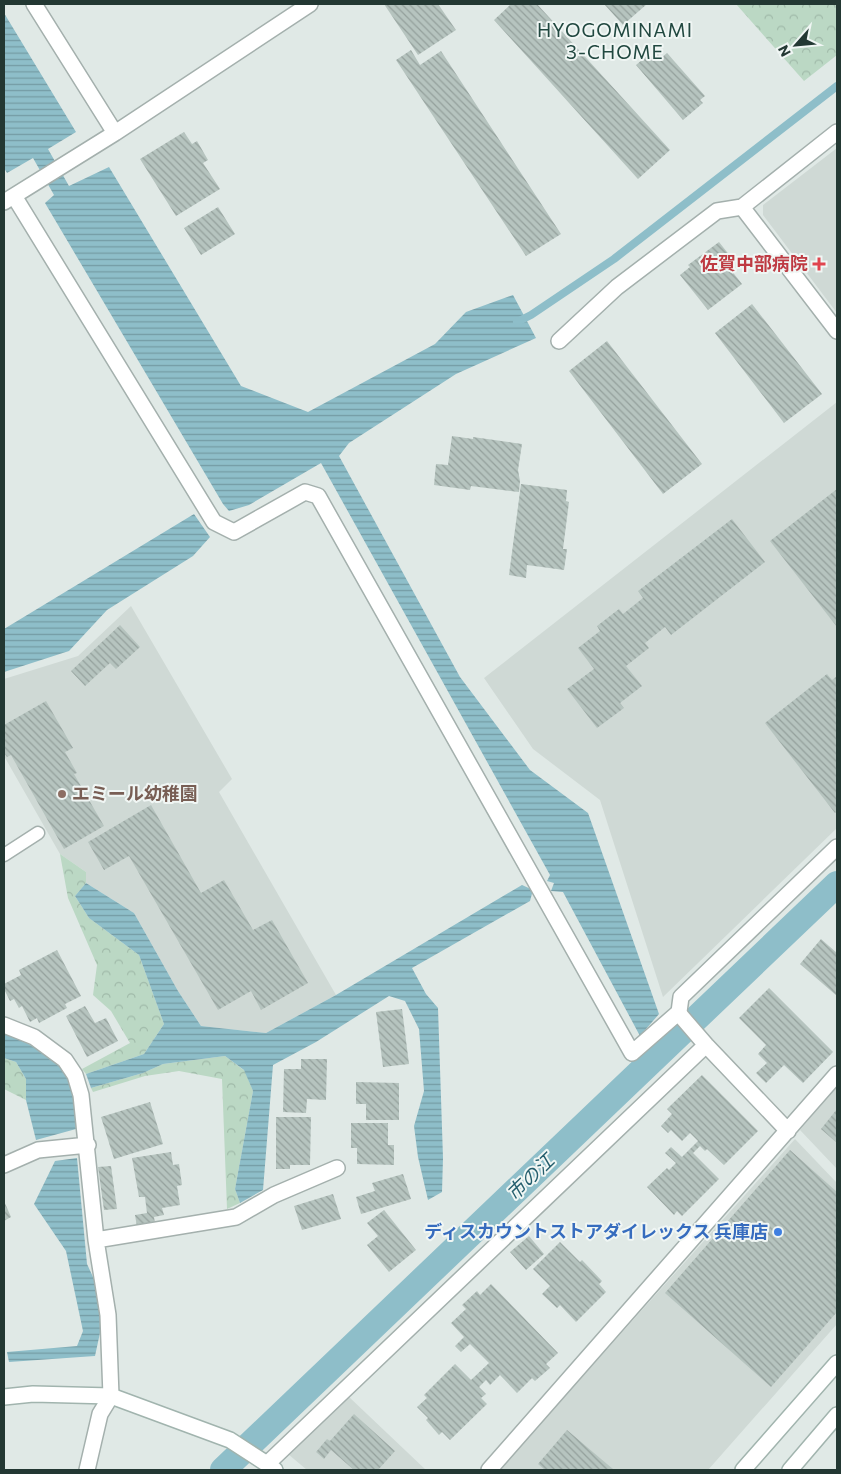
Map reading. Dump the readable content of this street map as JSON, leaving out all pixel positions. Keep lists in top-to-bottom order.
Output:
{
  "districts": ["HYOGOMINAMI 3-CHOME"],
  "water": ["市の江"],
  "places": {
    "health": ["佐賀中部病院"],
    "other": ["エミール幼稚園", "ディスカウントストアダイレックス 兵庫店"]
  },
  "north": "bottom left"
}
